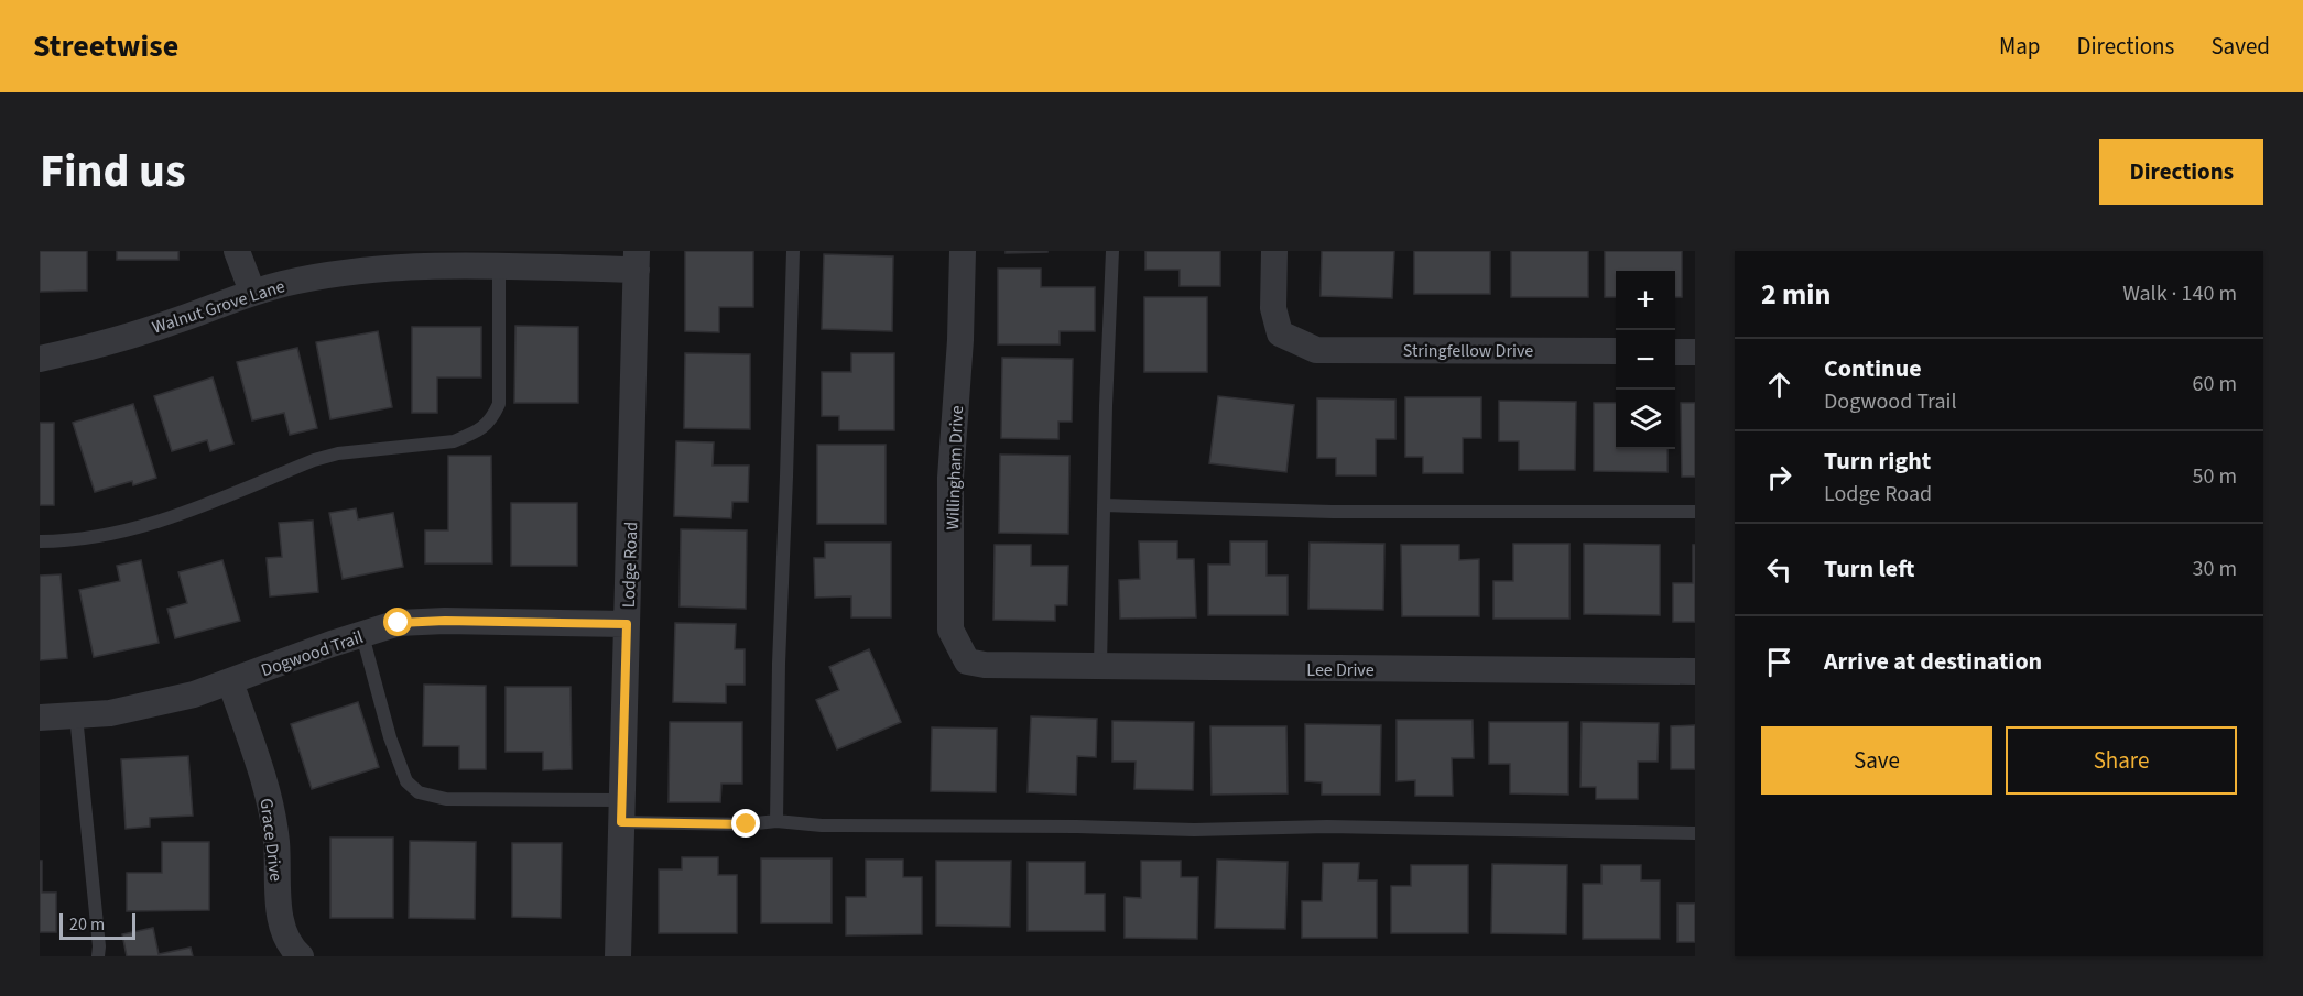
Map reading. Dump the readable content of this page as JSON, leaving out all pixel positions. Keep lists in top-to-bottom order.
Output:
{
  "streets": {
    "street": [
      "Walnut Grove Lane",
      "Stringfellow Drive",
      "Willingham Drive",
      "Lodge Road",
      "Dogwood Trail",
      "Lee Drive",
      "Grace Drive"
    ]
  },
  "crossings": [
    ["Walnut Grove Lane", "Lodge Road"],
    ["Willingham Drive", "Lee Drive"],
    ["Lodge Road", "Dogwood Trail"],
    ["Dogwood Trail", "Grace Drive"]
  ],
  "scale_bar": "20 m",
  "page": {
    "header": "Streetwise",
    "nav": ["Map", "Directions", "Saved"],
    "title": "Find us",
    "buttons": [
      "Directions",
      ["Save", "Share"]
    ],
    "heading": ["2 min", "Walk · 140 m"],
    "map_buttons": ["+", "−"],
    "list": [
      ["Continue", "Dogwood Trail", "60 m"],
      ["Turn right", "Lodge Road", "50 m"],
      ["Turn left", "30 m"],
      "Arrive at destination"
    ],
    "scale": "20 m"
  }
}
